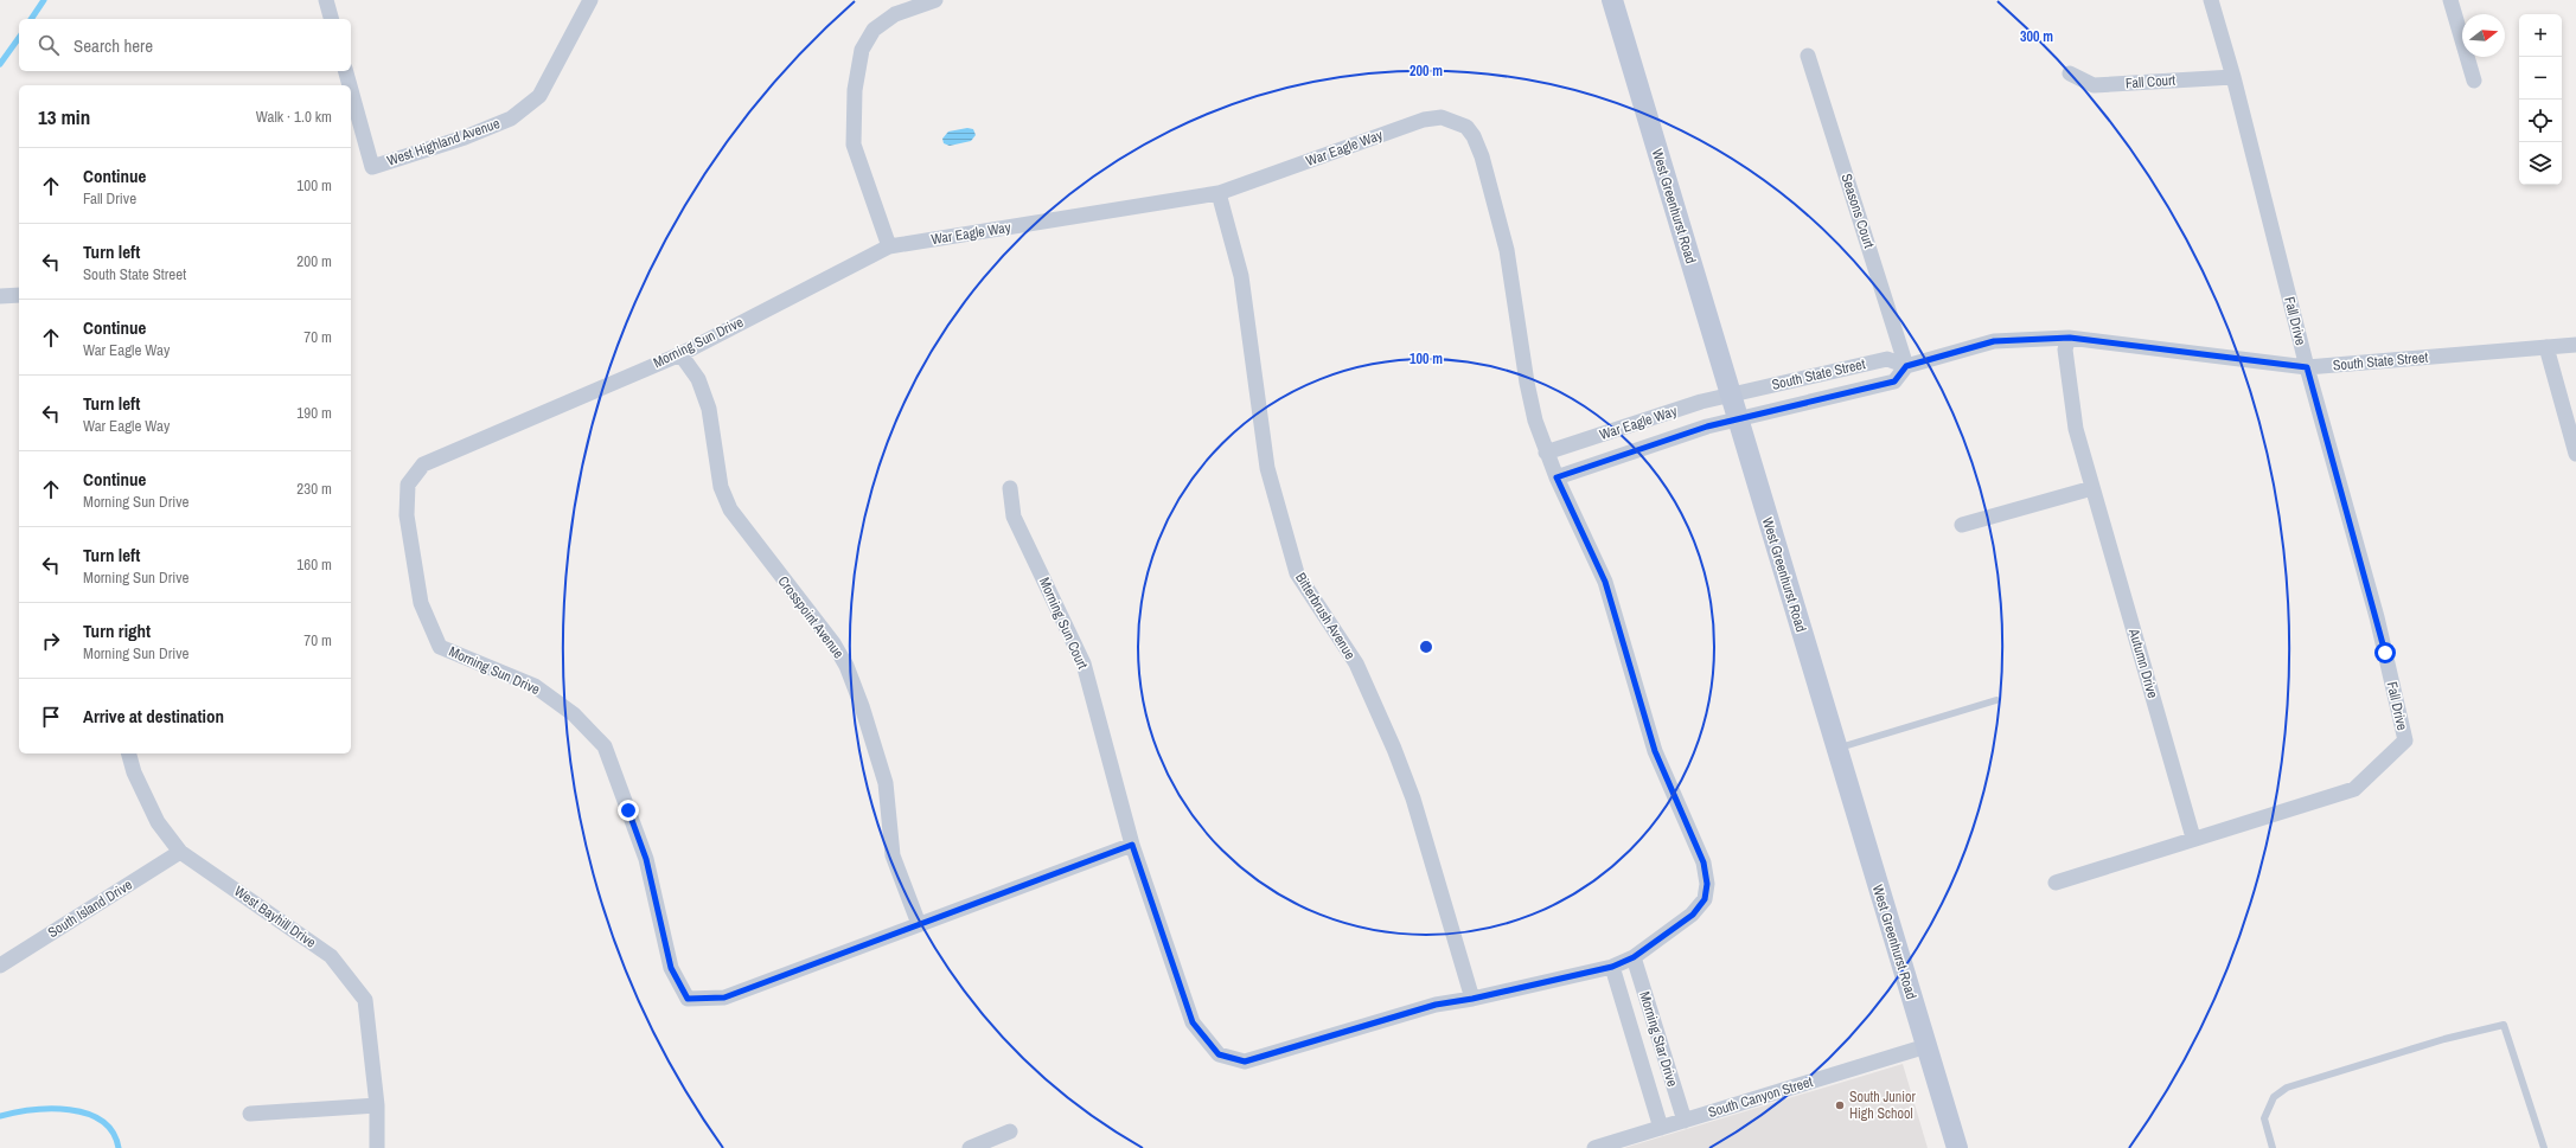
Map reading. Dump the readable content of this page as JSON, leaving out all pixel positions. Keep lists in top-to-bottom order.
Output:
{
  "streets": {
    "main road": ["West Greenhurst Road"],
    "street": [
      "Fall Court",
      "West Highland Avenue",
      "War Eagle Way",
      "Seasons Court",
      "Fall Drive",
      "Morning Sun Drive",
      "South State Street",
      "Bitterbrush Avenue",
      "Crosspoint Avenue",
      "Morning Sun Court",
      "Autumn Drive",
      "South Island Drive",
      "West Bayhill Drive",
      "Morning Star Drive",
      "South Canyon Street"
    ]
  },
  "crossings": [
    ["Fall Court", "Fall Drive"],
    ["War Eagle Way", "West Greenhurst Road"],
    ["War Eagle Way", "Morning Sun Drive"],
    ["War Eagle Way", "South State Street"],
    ["War Eagle Way", "Bitterbrush Avenue"],
    ["War Eagle Way", "Morning Star Drive"],
    ["West Greenhurst Road", "South State Street"],
    ["West Greenhurst Road", "South Canyon Street"],
    ["Seasons Court", "South State Street"],
    ["Fall Drive", "South State Street"],
    ["Fall Drive", "Autumn Drive"],
    ["Morning Sun Drive", "Crosspoint Avenue"],
    ["Morning Sun Drive", "Morning Sun Court"],
    ["South State Street", "Autumn Drive"],
    ["South Island Drive", "West Bayhill Drive"],
    ["Morning Star Drive", "South Canyon Street"]
  ],
  "places": ["South Junior High School"],
  "north": "right",
  "page": {
    "map_buttons": ["+", "−"],
    "search": "Search here",
    "heading": ["13 min", "Walk · 1.0 km"],
    "list": [
      ["Continue", "Fall Drive", "100 m"],
      ["Turn left", "South State Street", "200 m"],
      ["Continue", "War Eagle Way", "70 m"],
      ["Turn left", "War Eagle Way", "190 m"],
      ["Continue", "Morning Sun Drive", "230 m"],
      ["Turn left", "Morning Sun Drive", "160 m"],
      ["Turn right", "Morning Sun Drive", "70 m"],
      "Arrive at destination"
    ]
  },
  "rings": ["300 m", "200 m", "100 m"]
}
